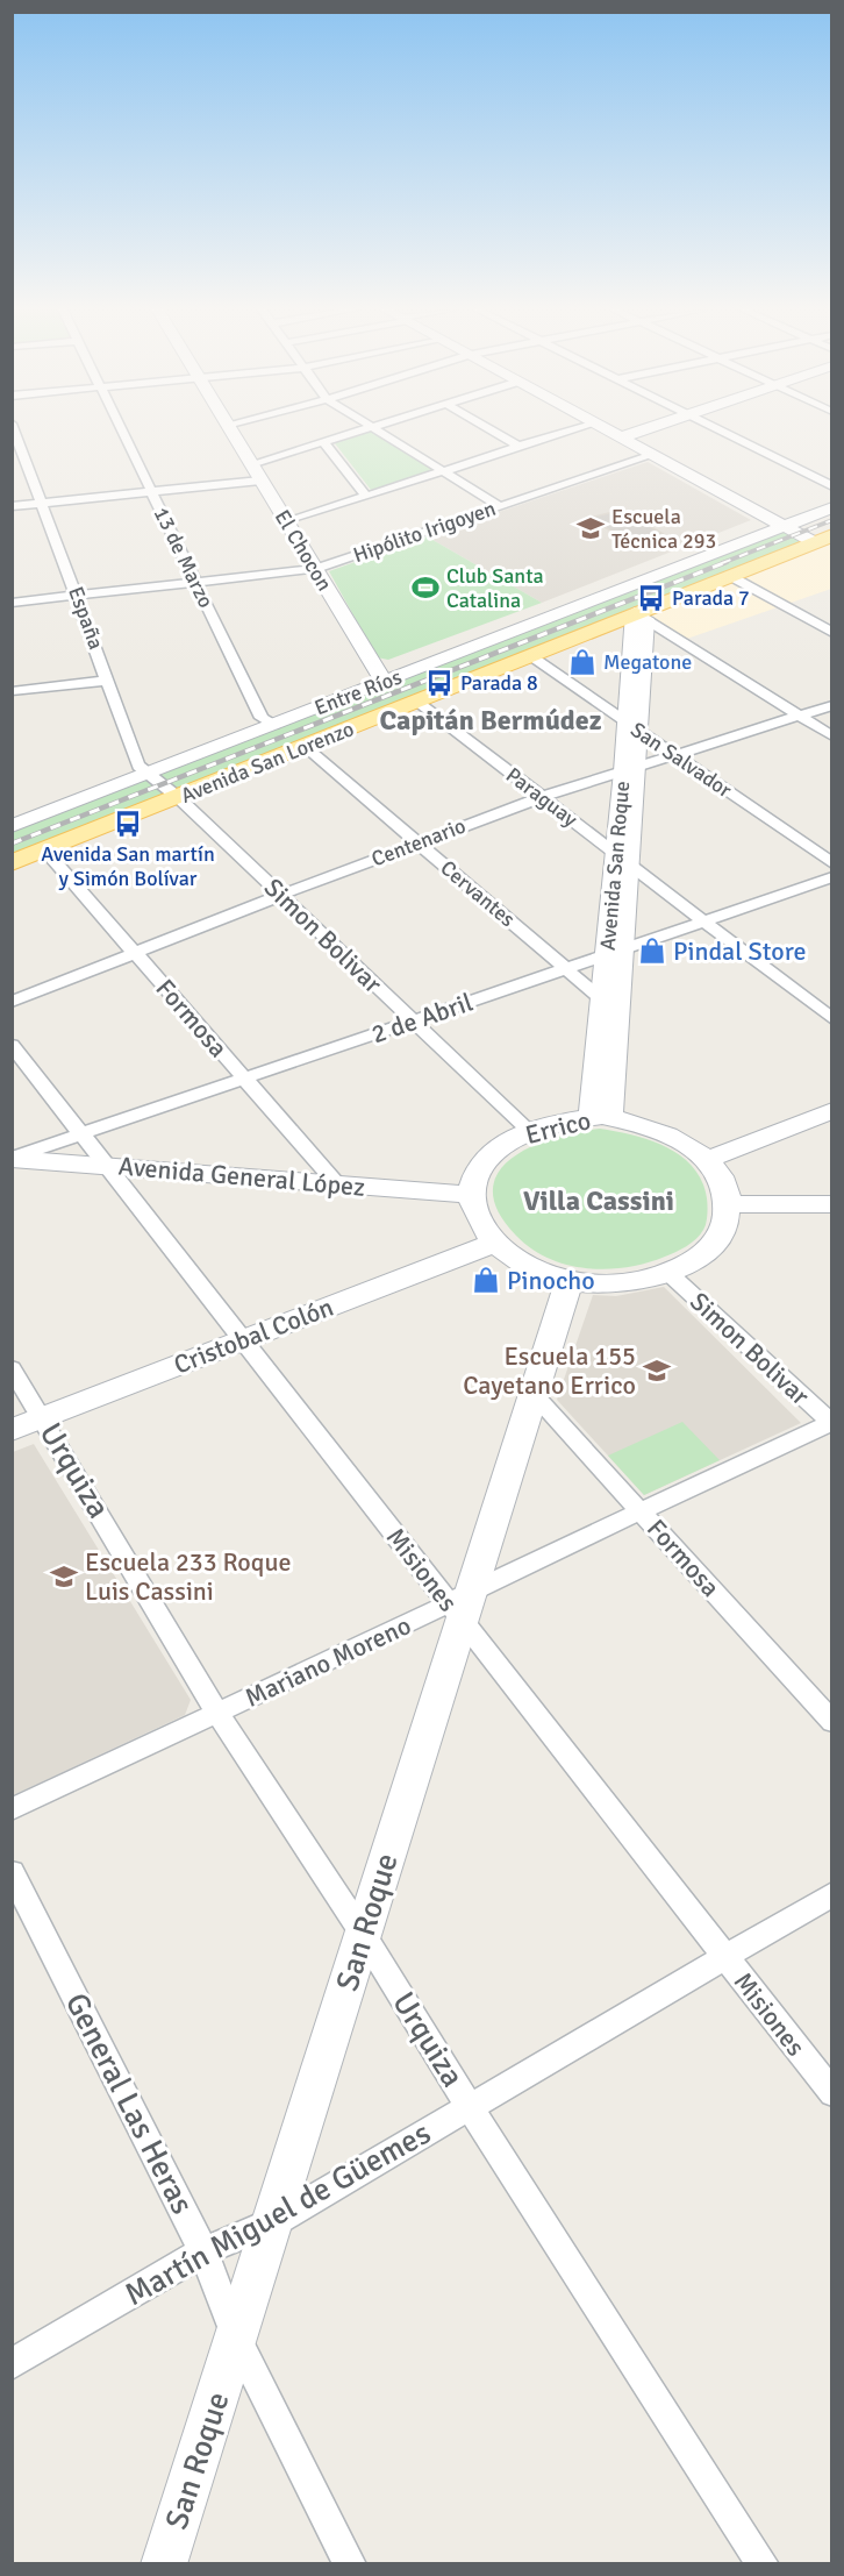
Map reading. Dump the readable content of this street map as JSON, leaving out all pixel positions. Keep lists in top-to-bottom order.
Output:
{
  "streets": {
    "main road": ["Avenida San Lorenzo"],
    "street": [
      "Hipólito Irigoyen",
      "El Chocon",
      "13 de Marzo",
      "España",
      "Entre Ríos",
      "San Salvador",
      "Paraguay",
      "Centenario",
      "Avenida San Roque",
      "Cervantes",
      "Simon Bolivar",
      "Formosa",
      "2 de Abril",
      "Errico",
      "Avenida General López",
      "Cristobal Colón",
      "Urquiza",
      "Misiones",
      "Mariano Moreno",
      "San Roque",
      "General Las Heras",
      "Martín Miguel de Güemes"
    ]
  },
  "crossings": [
    ["Hipólito Irigoyen", "El Chocon"],
    ["Hipólito Irigoyen", "13 de Marzo"],
    ["Hipólito Irigoyen", "España"],
    ["El Chocon", "Entre Ríos"],
    ["13 de Marzo", "Entre Ríos"],
    ["España", "Entre Ríos"],
    ["San Salvador", "Avenida San Lorenzo"],
    ["San Salvador", "Centenario"],
    ["San Salvador", "Avenida San Roque"],
    ["Avenida San Lorenzo", "Paraguay"],
    ["Avenida San Lorenzo", "Avenida San Roque"],
    ["Avenida San Lorenzo", "Cervantes"],
    ["Avenida San Lorenzo", "Simon Bolivar"],
    ["Avenida San Lorenzo", "Formosa"],
    ["Paraguay", "Centenario"],
    ["Paraguay", "Avenida San Roque"],
    ["Paraguay", "2 de Abril"],
    ["Centenario", "Avenida San Roque"],
    ["Centenario", "Cervantes"],
    ["Centenario", "Simon Bolivar"],
    ["Centenario", "Formosa"],
    ["Avenida San Roque", "Cervantes"],
    ["Avenida San Roque", "Simon Bolivar"],
    ["Avenida San Roque", "2 de Abril"],
    ["Avenida San Roque", "Errico"],
    ["Avenida San Roque", "Avenida General López"],
    ["Avenida San Roque", "Cristobal Colón"],
    ["Avenida San Roque", "San Roque"],
    ["Cervantes", "2 de Abril"],
    ["Simon Bolivar", "2 de Abril"],
    ["Simon Bolivar", "Errico"],
    ["Simon Bolivar", "Avenida General López"],
    ["Simon Bolivar", "Cristobal Colón"],
    ["Simon Bolivar", "Mariano Moreno"],
    ["Simon Bolivar", "San Roque"],
    ["Formosa", "2 de Abril"],
    ["Formosa", "Avenida General López"],
    ["Formosa", "Mariano Moreno"],
    ["Formosa", "San Roque"],
    ["2 de Abril", "Avenida General López"],
    ["2 de Abril", "Misiones"],
    ["Errico", "Avenida General López"],
    ["Errico", "Cristobal Colón"],
    ["Errico", "San Roque"],
    ["Avenida General López", "Cristobal Colón"],
    ["Avenida General López", "Misiones"],
    ["Avenida General López", "San Roque"],
    ["Cristobal Colón", "Urquiza"],
    ["Cristobal Colón", "Misiones"],
    ["Cristobal Colón", "San Roque"],
    ["Urquiza", "Mariano Moreno"],
    ["Urquiza", "San Roque"],
    ["Urquiza", "Martín Miguel de Güemes"],
    ["Misiones", "Mariano Moreno"],
    ["Misiones", "San Roque"],
    ["Misiones", "Martín Miguel de Güemes"],
    ["Mariano Moreno", "San Roque"],
    ["San Roque", "General Las Heras"],
    ["San Roque", "Martín Miguel de Güemes"],
    ["General Las Heras", "Martín Miguel de Güemes"]
  ],
  "districts": ["Capitán Bermúdez", "Villa Cassini"],
  "places": {
    "school or university": ["Escuela Técnica 293", "Escuela 155 Cayetano Errico", "Escuela 233 Roque Luis Cassini"],
    "sports": ["Club Santa Catalina"],
    "bus stop": ["Parada 7", "Parada 8", "Avenida San martín y Simón Bolívar"],
    "shop": ["Megatone", "Pindal Store", "Pinocho"]
  }
}
